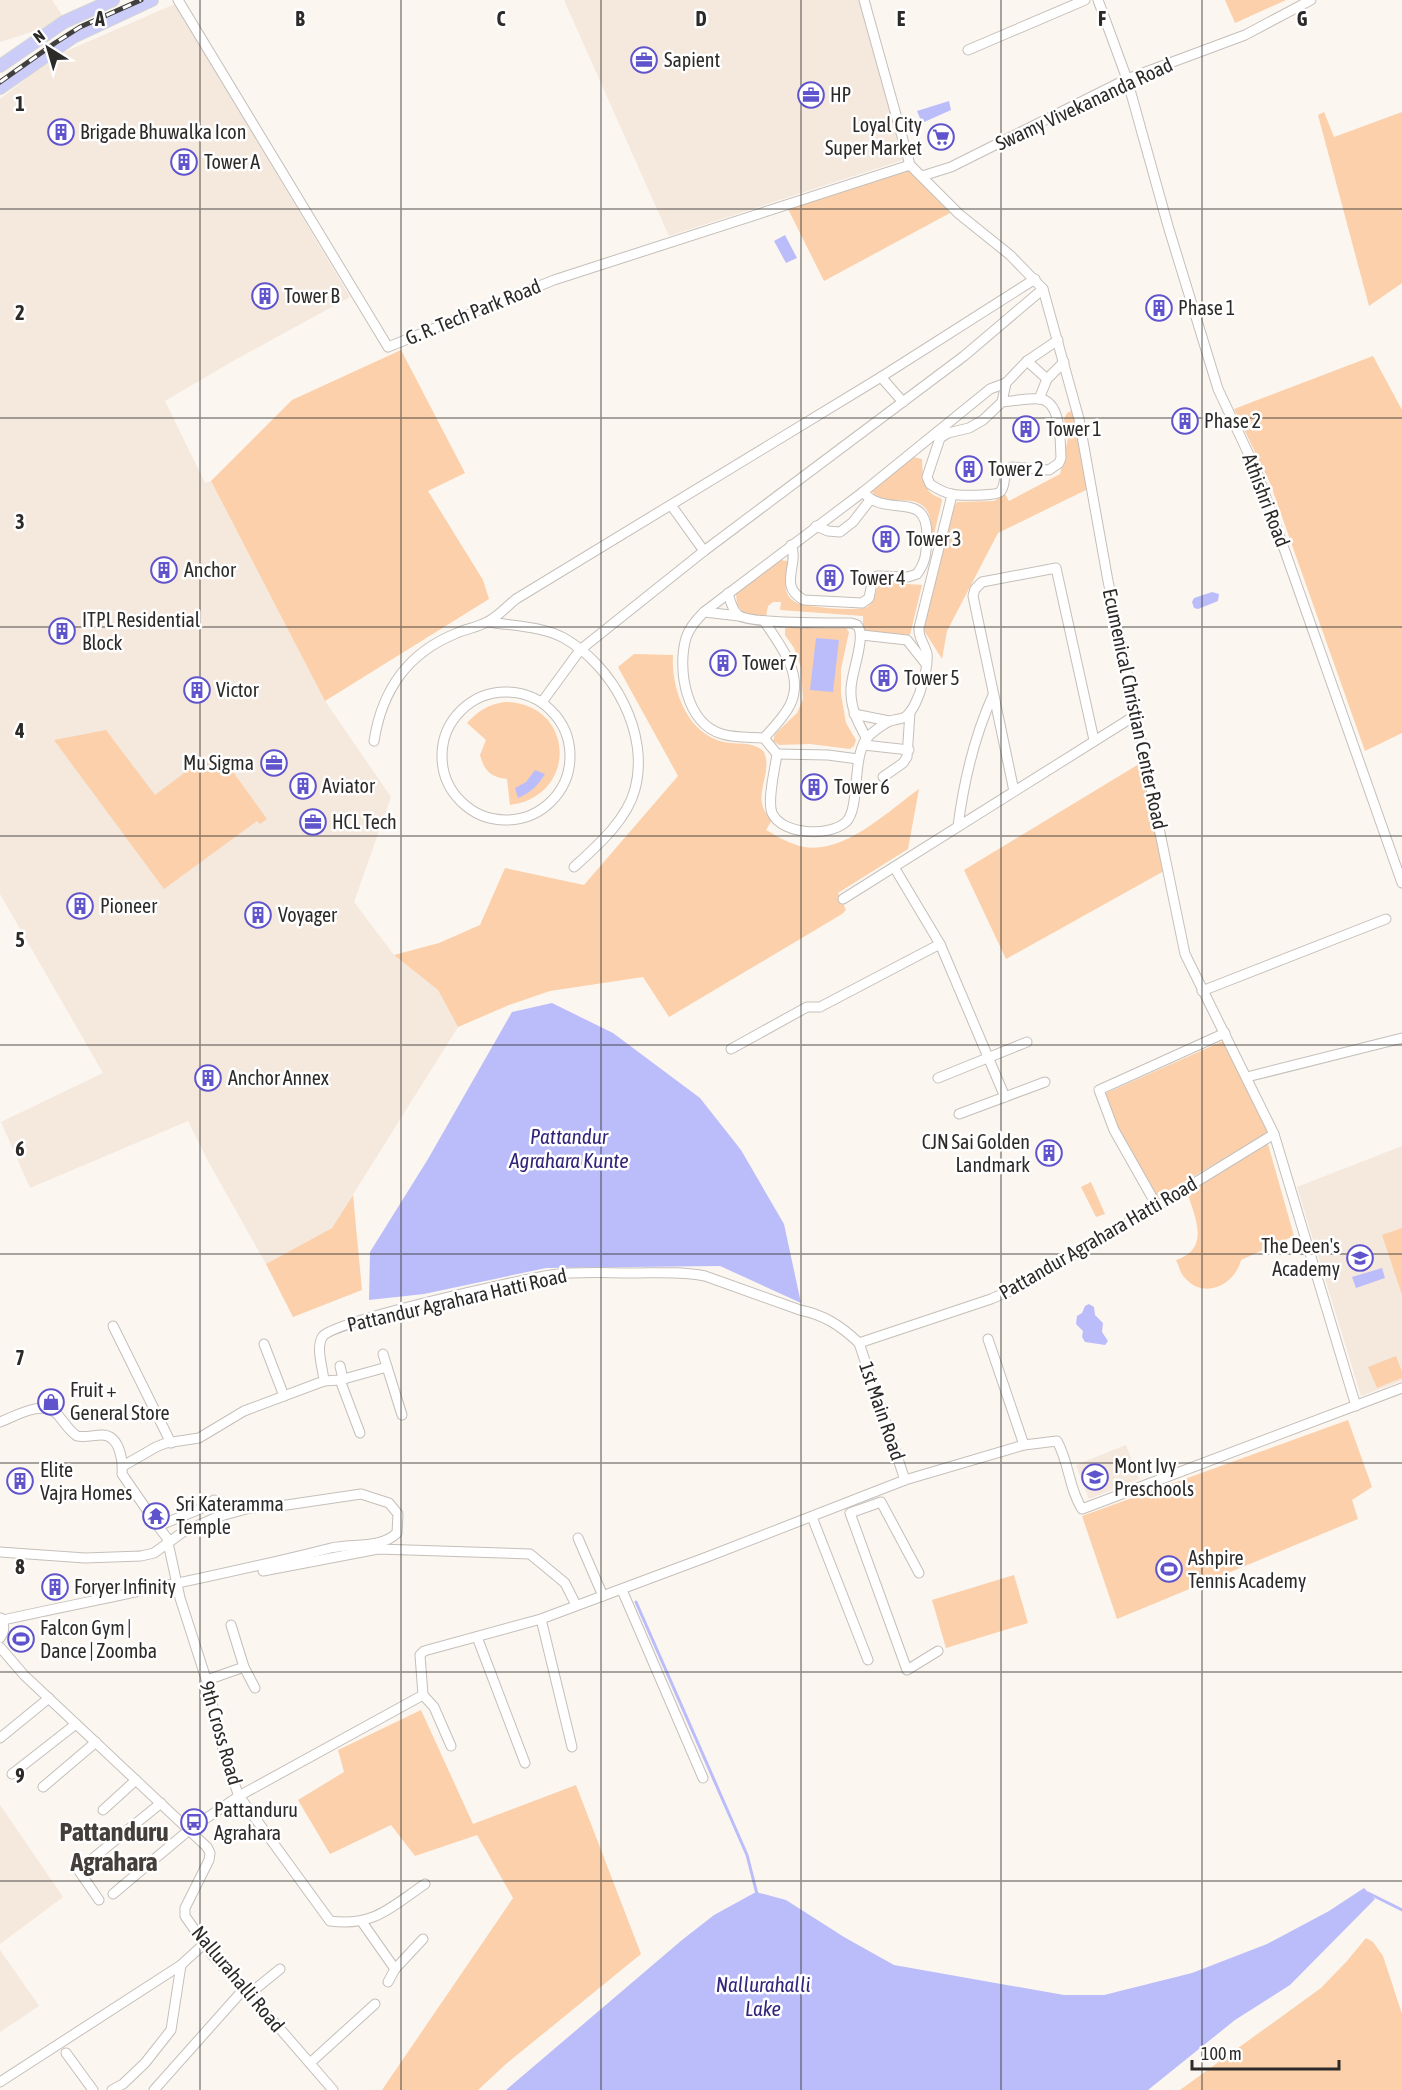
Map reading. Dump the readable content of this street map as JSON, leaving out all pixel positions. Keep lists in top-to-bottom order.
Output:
{
  "streets": {
    "street": [
      "Swamy Vivekananda Road",
      "G. R. Tech Park Road",
      "Athishri Road",
      "Ecumenical Christian Center Road",
      "Pattandur Agrahara Hatti Road",
      "1st Main Road",
      "9th Cross Road",
      "Nallurahalli Road"
    ]
  },
  "crossings": [
    ["Swamy Vivekananda Road", "Athishri Road"],
    ["Swamy Vivekananda Road", "Ecumenical Christian Center Road"],
    ["G. R. Tech Park Road", "Ecumenical Christian Center Road"],
    ["Ecumenical Christian Center Road", "Pattandur Agrahara Hatti Road"],
    ["Pattandur Agrahara Hatti Road", "1st Main Road"]
  ],
  "districts": ["Pattanduru Agrahara"],
  "water": ["Pattandur Agrahara Kunte", "Nallurahalli Lake"],
  "places": {
    "office": [
      "Sapient",
      "HP",
      "Mu Sigma",
      "HCL Tech"
    ],
    "building": [
      "Brigade Bhuwalka Icon",
      "Tower A",
      "Tower B",
      "Phase 1",
      "Phase 2",
      "Tower 1",
      "Tower 2",
      "Tower 3",
      "Anchor",
      "Tower 4",
      "ITPL Residential Block",
      "Tower 7",
      "Tower 5",
      "Victor",
      "Aviator",
      "Tower 6",
      "Pioneer",
      "Voyager",
      "Anchor Annex",
      "CJN Sai Golden Landmark",
      "Elite Vajra Homes",
      "Foryer Infinity"
    ],
    "supermarket": ["Loyal City Super Market"],
    "school or university": ["The Deen's Academy", "Mont Ivy Preschools"],
    "shop": ["Fruit + General Store"],
    "temple": ["Sri Kateramma Temple"],
    "sports": ["Ashpire Tennis Academy", "Falcon Gym | Dance | Zoomba"],
    "bus stop": ["Pattanduru Agrahara"]
  },
  "scale_bar": "100 m",
  "north": "top left",
  "grid": {
    "columns": [
      "A",
      "B",
      "C",
      "D",
      "E",
      "F",
      "G"
    ],
    "rows": [
      "1",
      "2",
      "3",
      "4",
      "5",
      "6",
      "7",
      "8",
      "9"
    ]
  }
}
